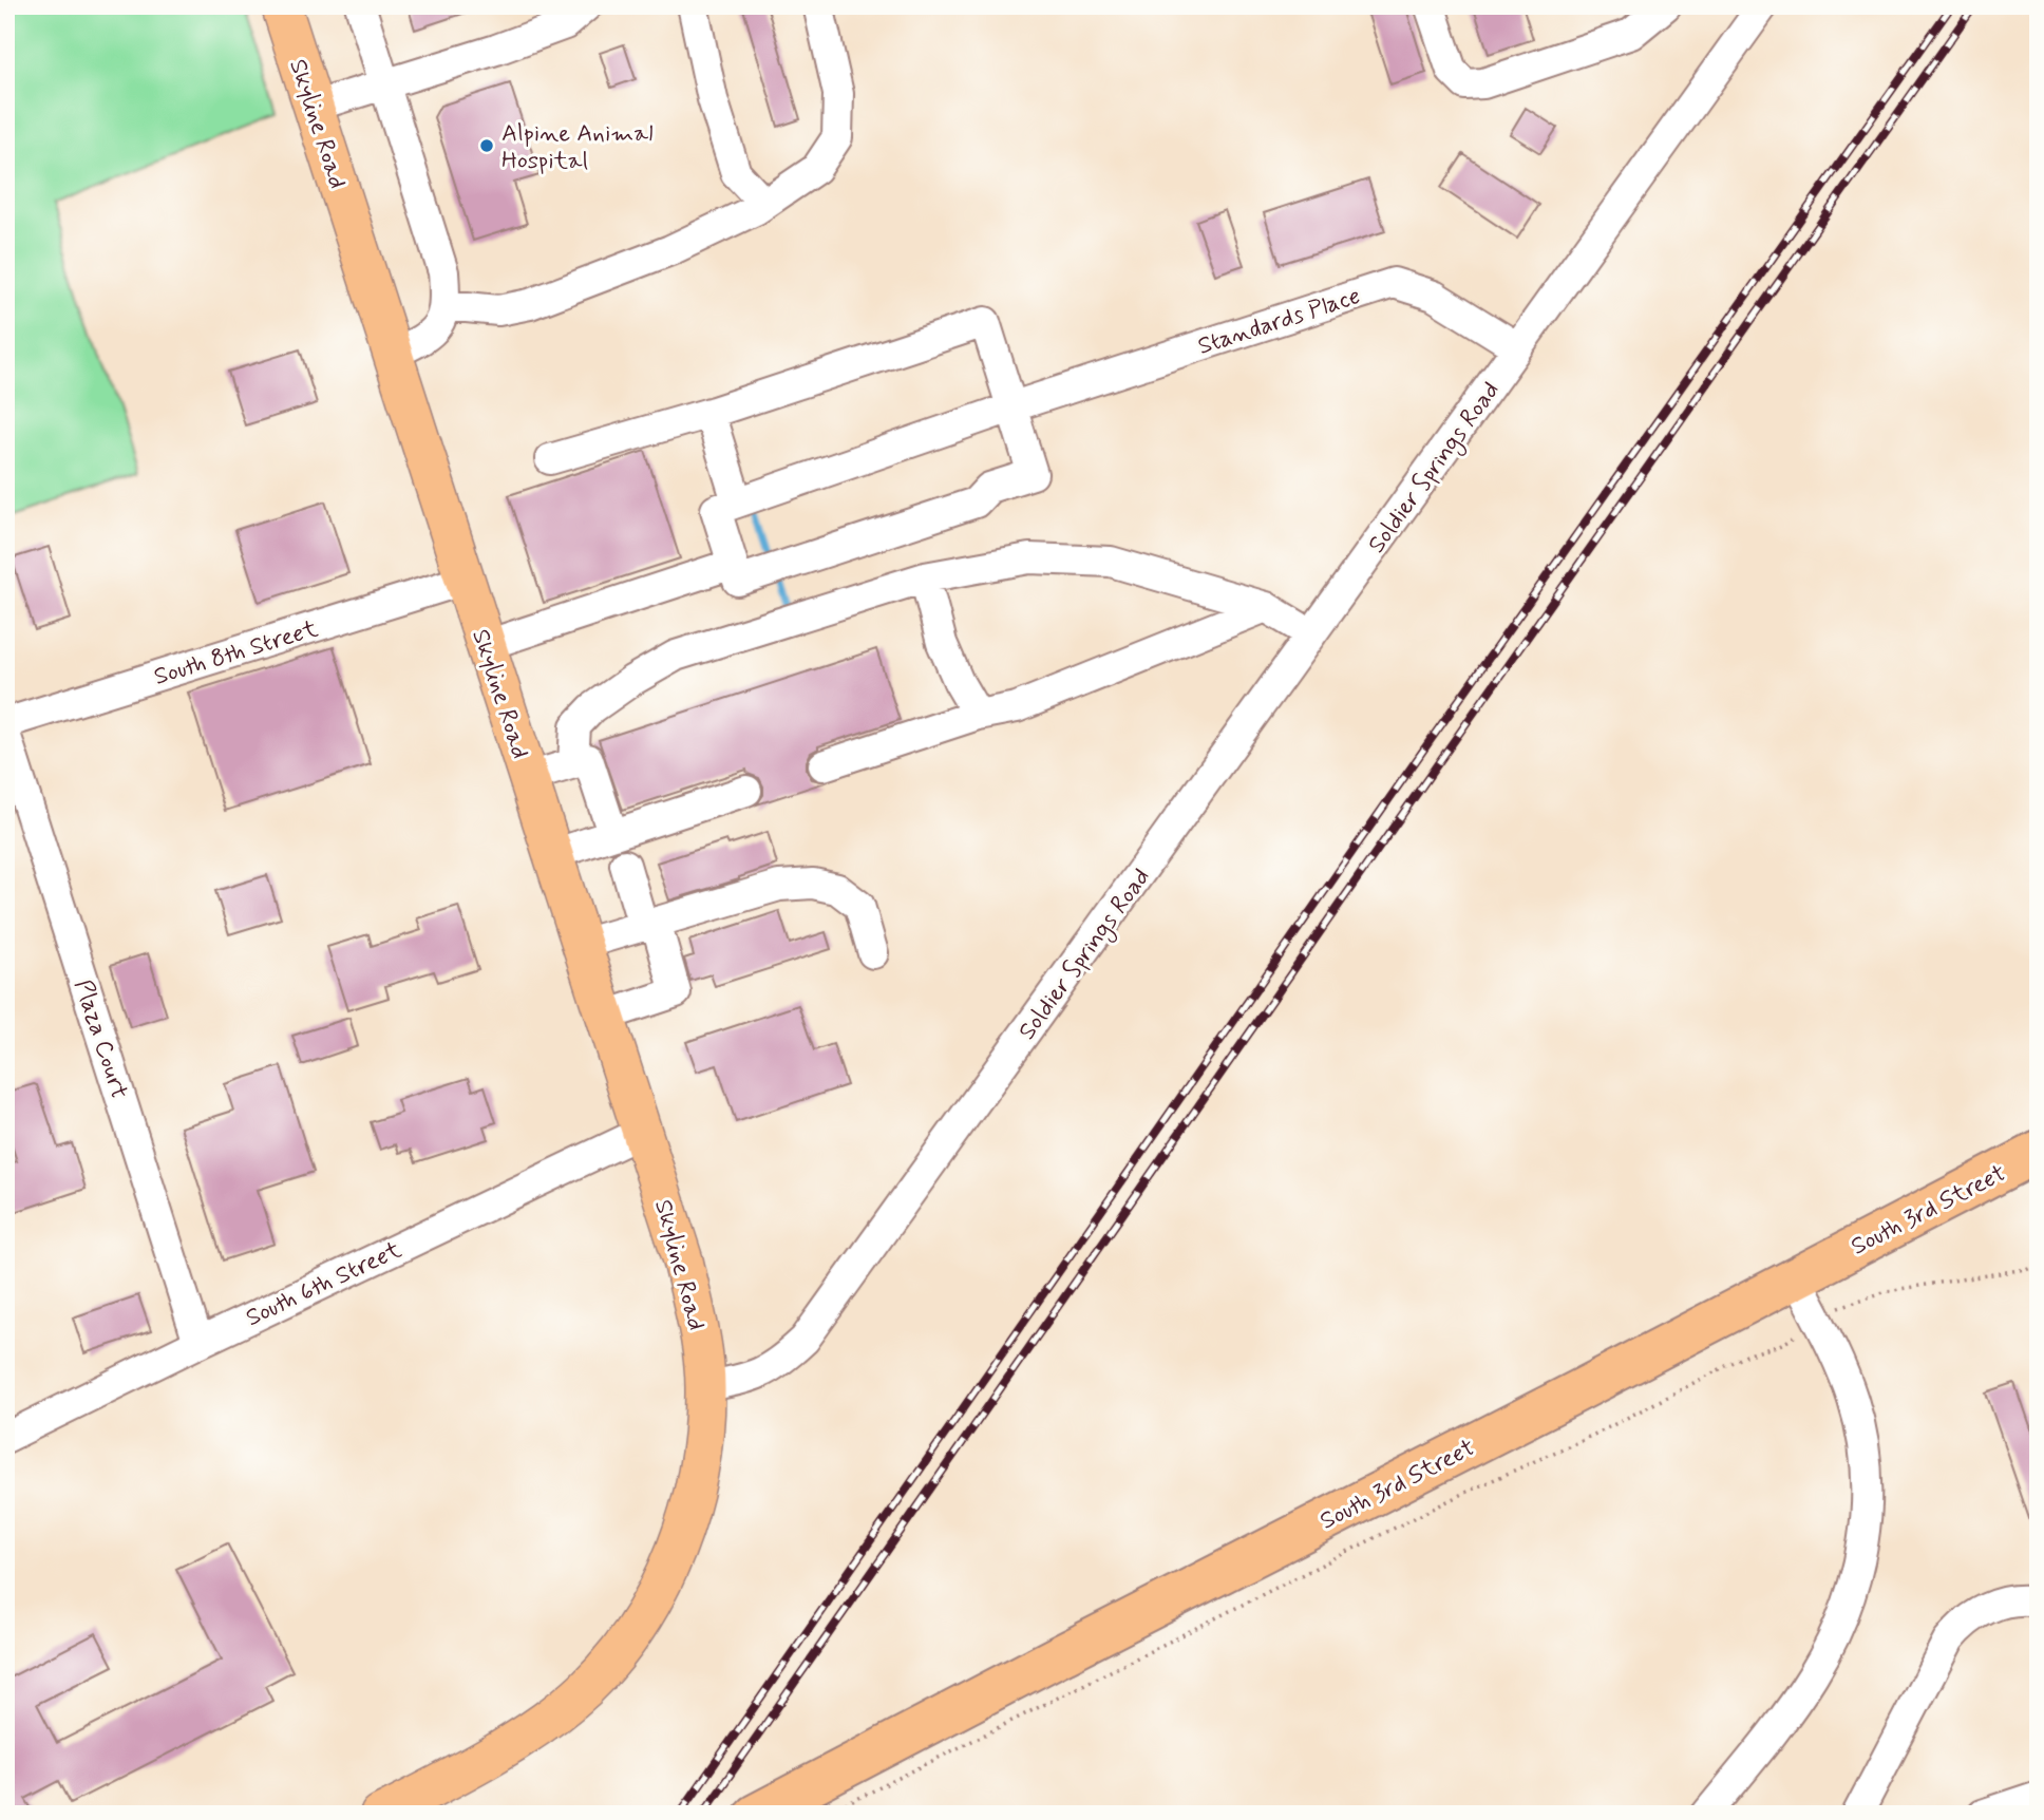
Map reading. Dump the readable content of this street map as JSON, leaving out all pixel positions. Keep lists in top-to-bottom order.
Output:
{
  "streets": {
    "highway": ["South 3rd Street"],
    "main road": ["Skyline Road"],
    "street": [
      "Standards Place",
      "Soldier Springs Road",
      "South 8th Street",
      "Plaza Court",
      "South 6th Street"
    ]
  },
  "crossings": [
    ["Skyline Road", "Soldier Springs Road"],
    ["Skyline Road", "South 8th Street"],
    ["Skyline Road", "South 6th Street"],
    ["Standards Place", "Soldier Springs Road"],
    ["Plaza Court", "South 6th Street"]
  ],
  "places": ["Alpine Animal Hospital"]
}
